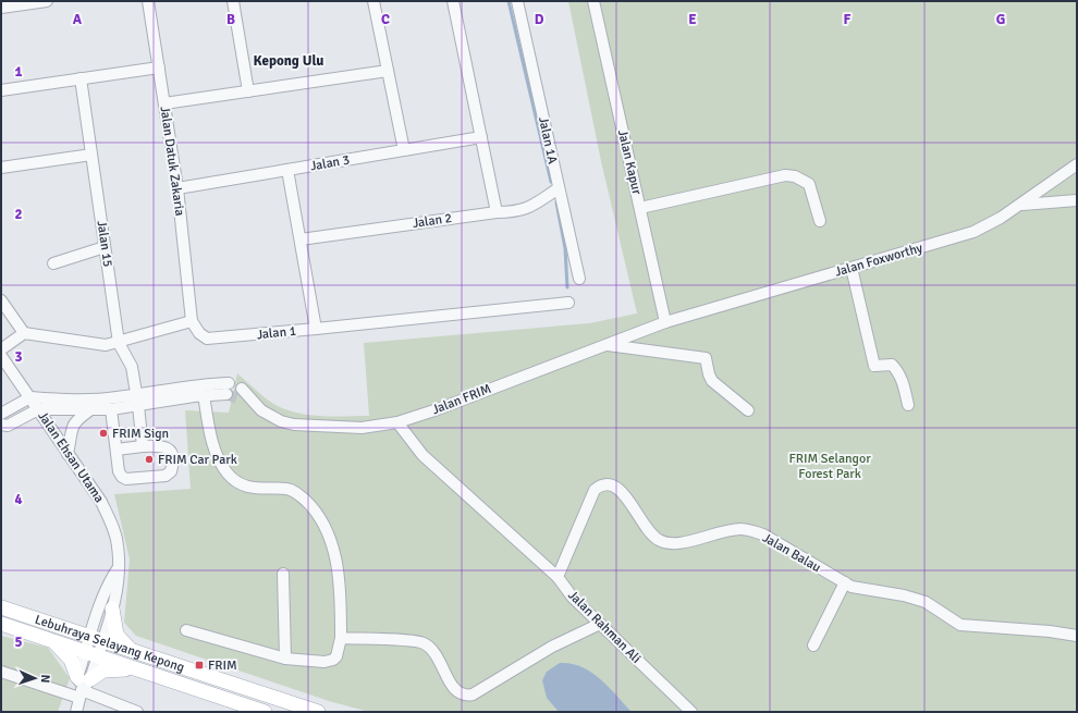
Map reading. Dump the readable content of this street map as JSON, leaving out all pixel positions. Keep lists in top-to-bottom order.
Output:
{
  "streets": {
    "main road": ["Lebuhraya Selayang Kepong"],
    "street": [
      "Jalan 1A",
      "Jalan Datuk Zakaria",
      "Jalan Kapur",
      "Jalan 3",
      "Jalan 2",
      "Jalan 15",
      "Jalan Foxworthy",
      "Jalan 1",
      "Jalan FRIM",
      "Jalan Ehsan Utama",
      "Jalan Balau",
      "Jalan Rahman Ali"
    ]
  },
  "crossings": [
    ["Jalan 1A", "Jalan 2"],
    ["Jalan Datuk Zakaria", "Jalan 3"],
    ["Jalan Datuk Zakaria", "Jalan 1"],
    ["Jalan Kapur", "Jalan Foxworthy"],
    ["Jalan Kapur", "Jalan FRIM"],
    ["Jalan Foxworthy", "Jalan FRIM"],
    ["Jalan FRIM", "Jalan Rahman Ali"],
    ["Jalan Ehsan Utama", "Lebuhraya Selayang Kepong"],
    ["Jalan Balau", "Jalan Rahman Ali"]
  ],
  "districts": ["Kepong Ulu"],
  "parks": ["FRIM Selangor Forest Park"],
  "places": {
    "other": ["FRIM Sign", "FRIM Car Park"],
    "transit": ["FRIM"]
  },
  "north": "right",
  "grid": {
    "columns": [
      "A",
      "B",
      "C",
      "D",
      "E",
      "F",
      "G"
    ],
    "rows": [
      "1",
      "2",
      "3",
      "4",
      "5"
    ]
  }
}
